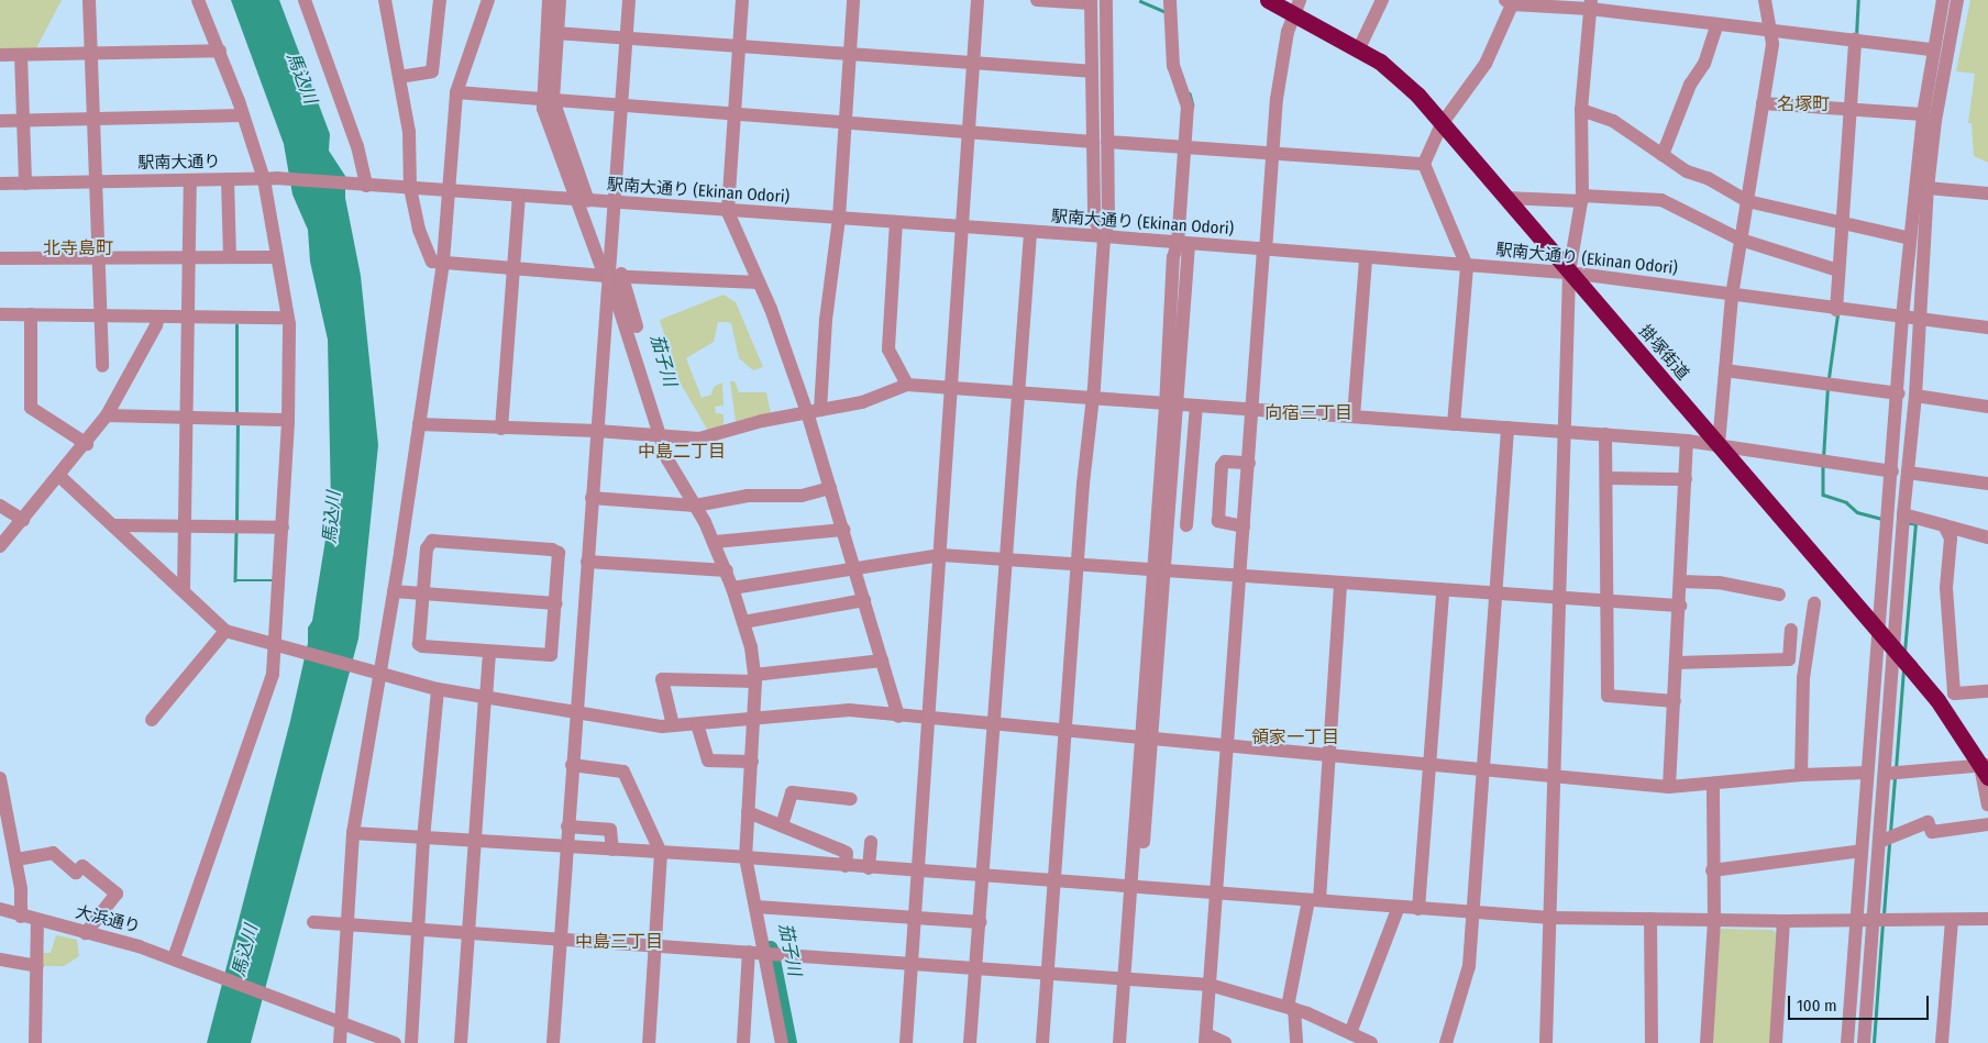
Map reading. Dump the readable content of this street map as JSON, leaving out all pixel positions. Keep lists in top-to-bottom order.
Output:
{
  "streets": {
    "highway": ["掛塚街道"],
    "street": ["駅南大通り", "駅南大通り (Ekinan Odori)", "大浜通り"]
  },
  "crossings": [
    ["駅南大通り", "駅南大通り (Ekinan Odori)"],
    ["駅南大通り (Ekinan Odori)", "掛塚街道"]
  ],
  "districts": [
    "名塚町",
    "北寺島町",
    "向宿三丁目",
    "中島二丁目",
    "領家一丁目",
    "中島三丁目"
  ],
  "water": ["馬込川", "茄子川"],
  "scale_bar": "100 m"
}
